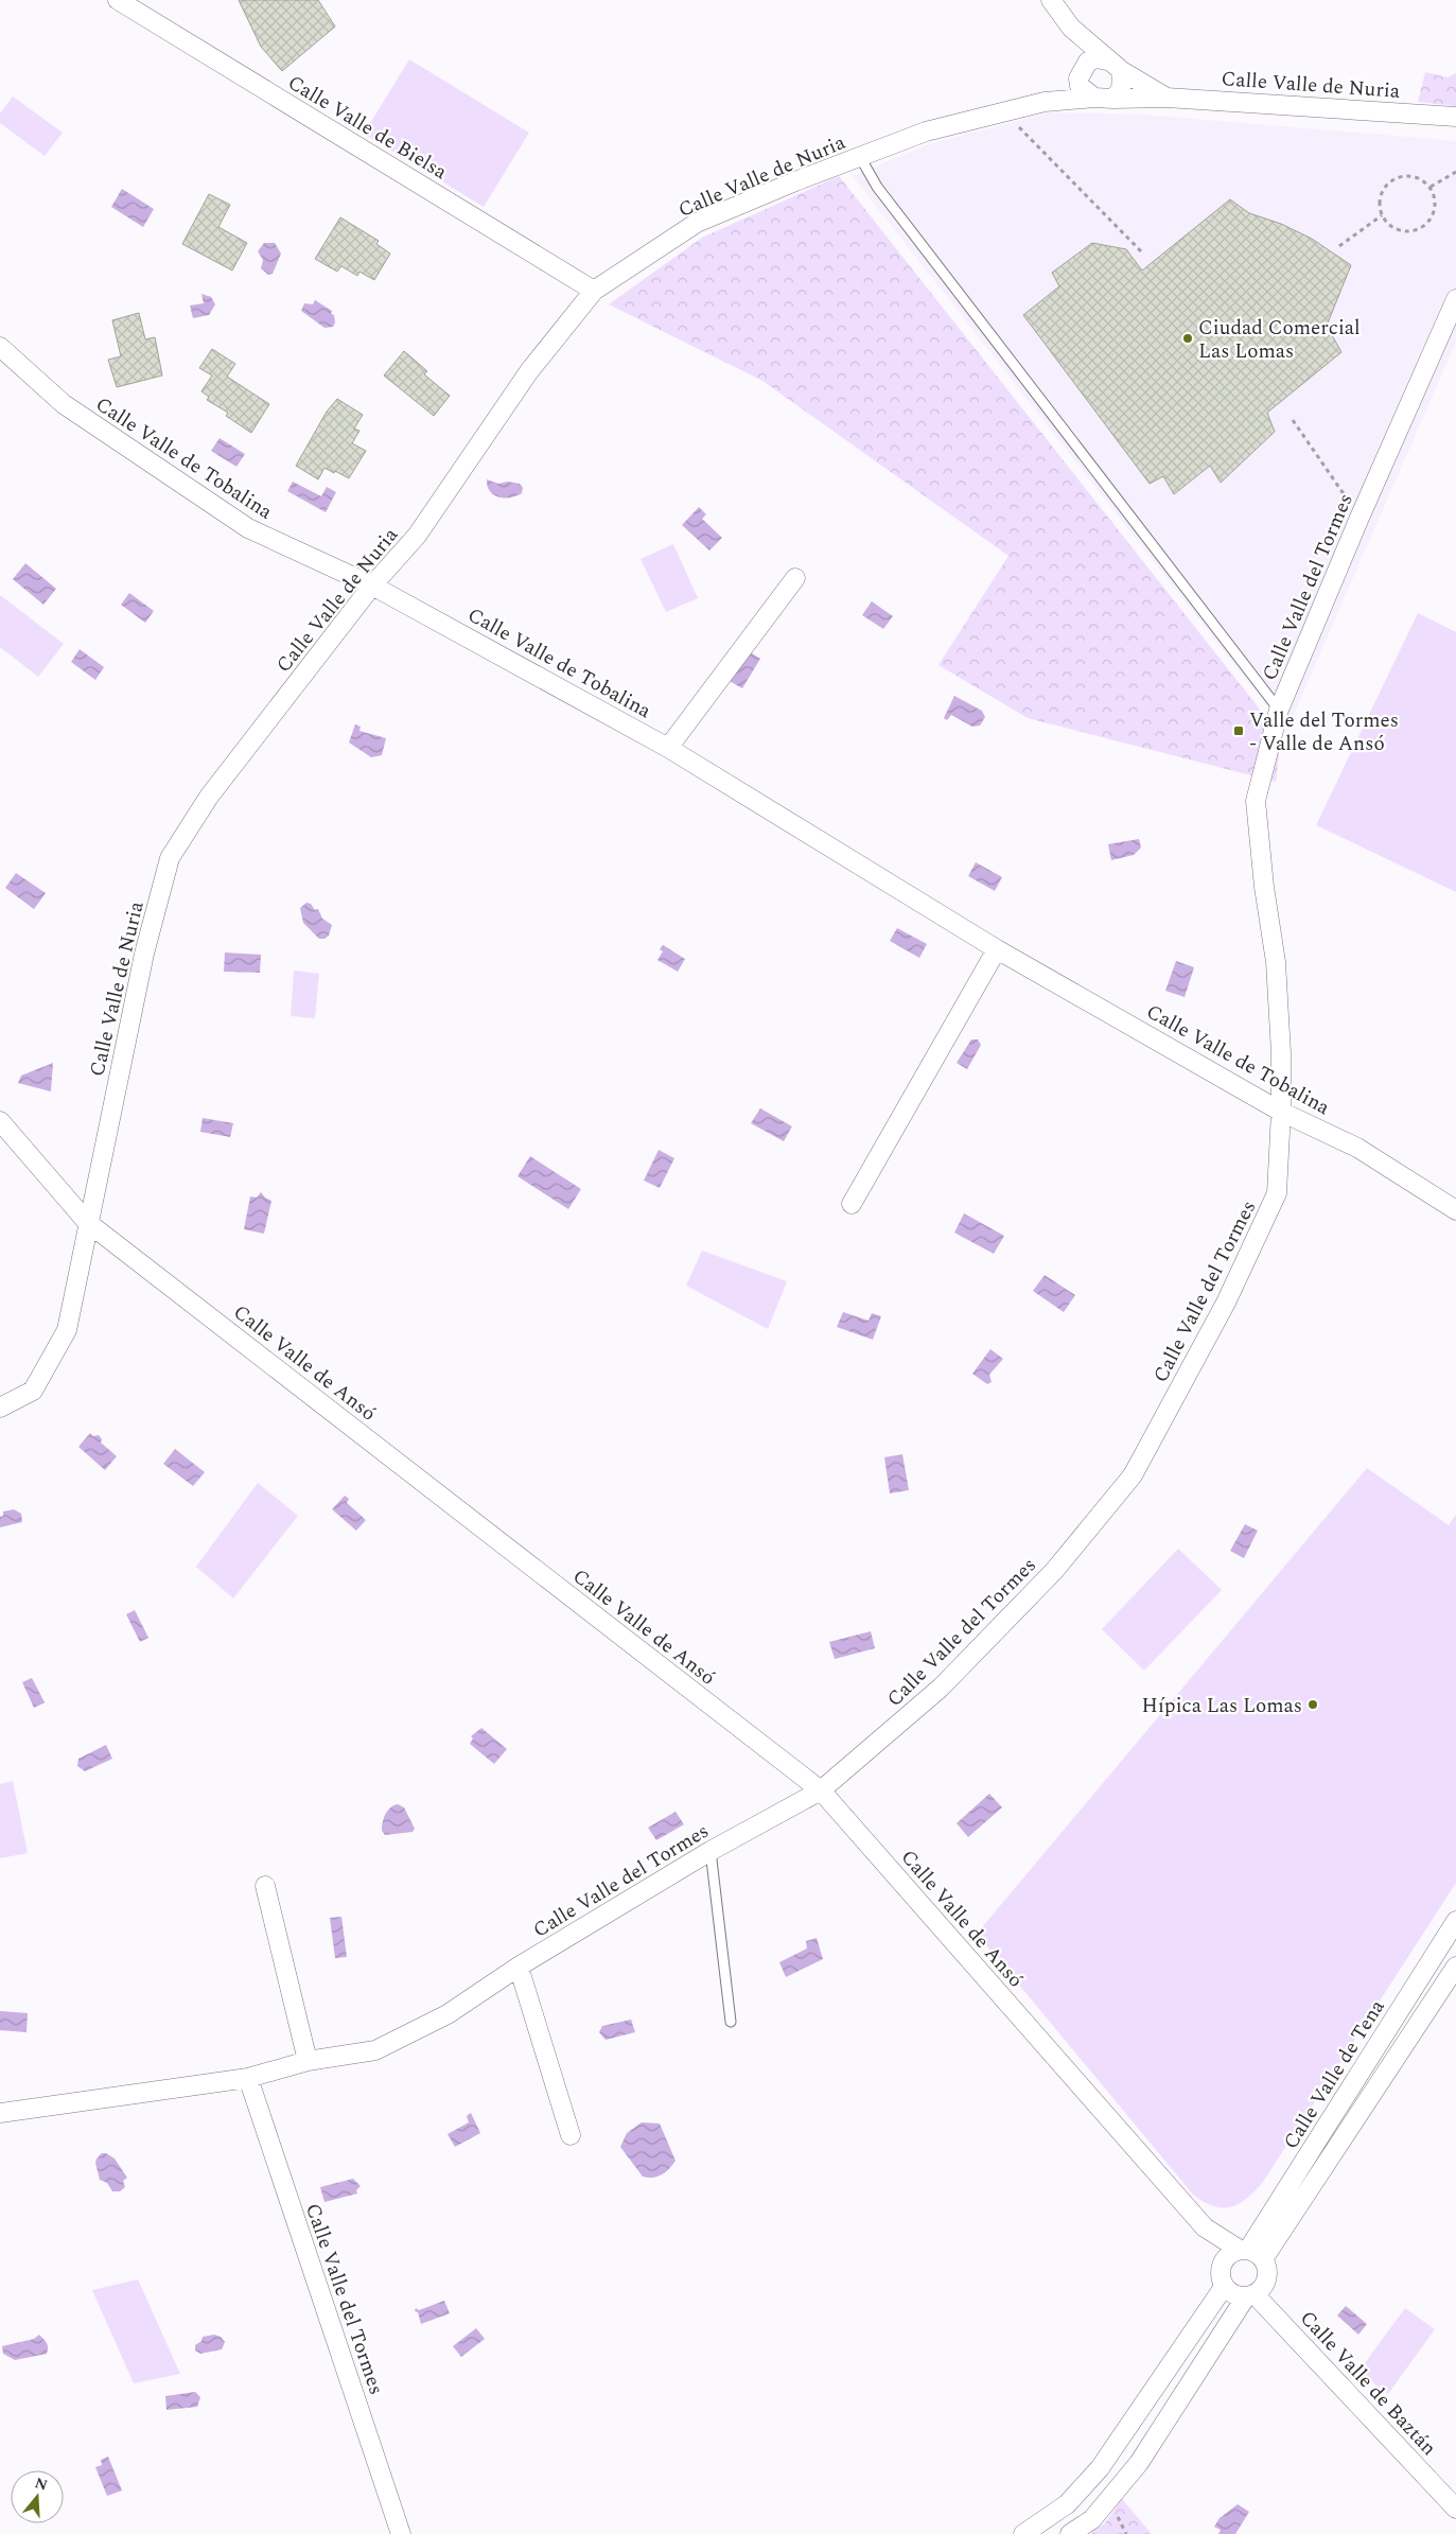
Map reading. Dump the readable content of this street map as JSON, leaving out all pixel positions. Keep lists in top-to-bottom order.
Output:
{
  "streets": {
    "street": [
      "Calle Valle de Nuria",
      "Calle Valle de Bielsa",
      "Calle Valle de Tobalina",
      "Calle Valle del Tormes",
      "Calle Valle de Ansó",
      "Calle Valle de Tena",
      "Calle Valle de Baztán"
    ]
  },
  "crossings": [
    ["Calle Valle de Nuria", "Calle Valle de Bielsa"],
    ["Calle Valle de Nuria", "Calle Valle de Tobalina"],
    ["Calle Valle de Nuria", "Calle Valle de Ansó"],
    ["Calle Valle de Tobalina", "Calle Valle del Tormes"],
    ["Calle Valle del Tormes", "Calle Valle de Ansó"],
    ["Calle Valle de Ansó", "Calle Valle de Tena"],
    ["Calle Valle de Ansó", "Calle Valle de Baztán"],
    ["Calle Valle de Tena", "Calle Valle de Baztán"]
  ],
  "places": {
    "other": ["Ciudad Comercial Las Lomas", "Hípica Las Lomas"],
    "transit": ["Valle del Tormes - Valle de Ansó"]
  },
  "north": "top"
}
